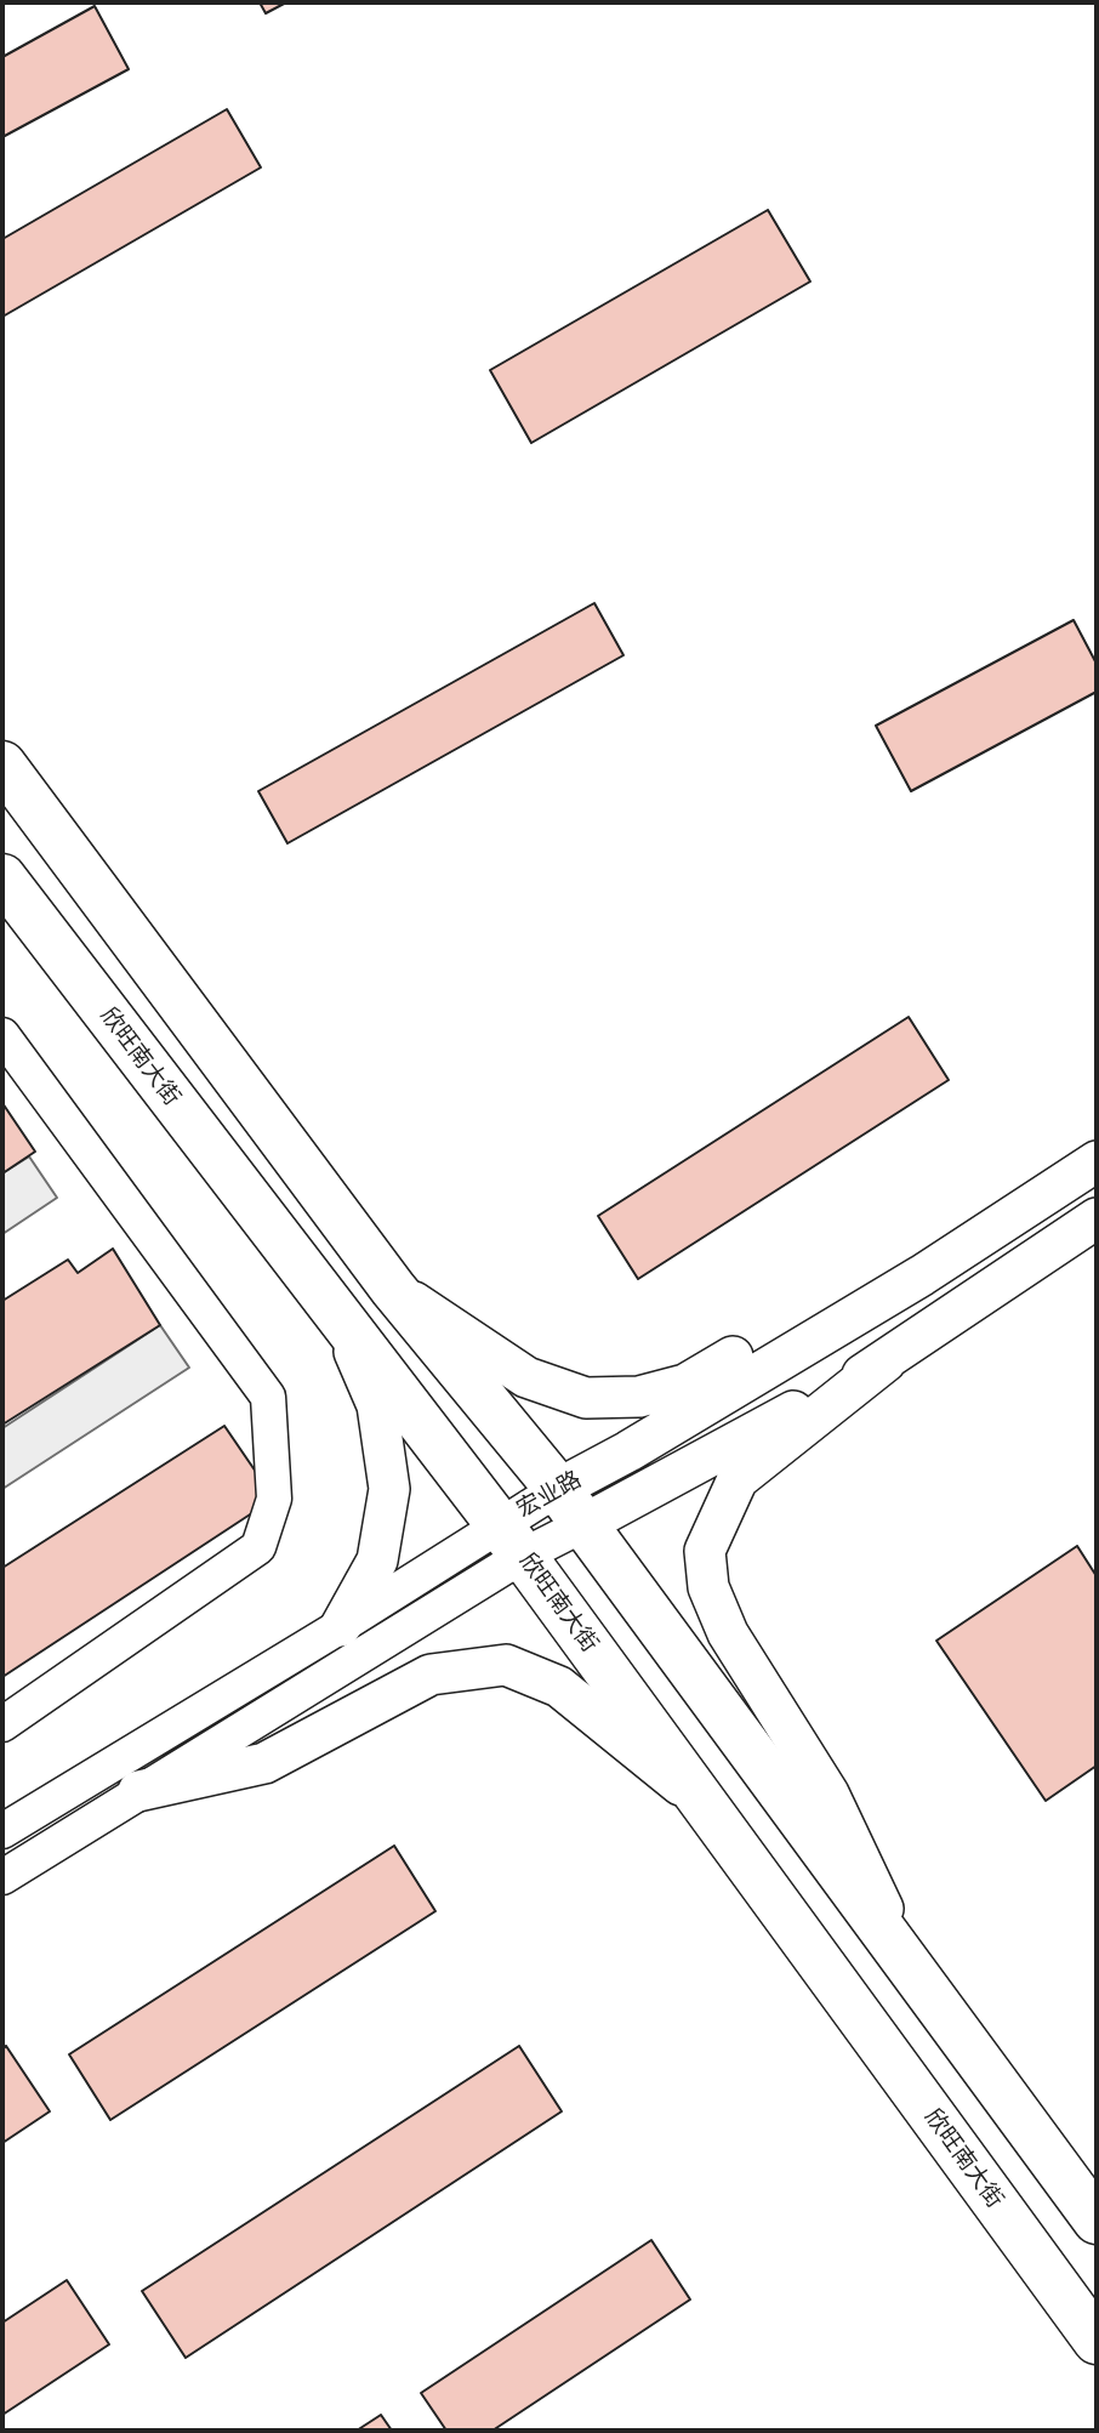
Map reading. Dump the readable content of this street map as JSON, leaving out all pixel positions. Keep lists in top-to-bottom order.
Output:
{
  "streets": {
    "main road": ["欣旺南大街"],
    "street": ["宏业路"]
  },
  "crossings": [
    ["欣旺南大街", "宏业路"]
  ]
}
